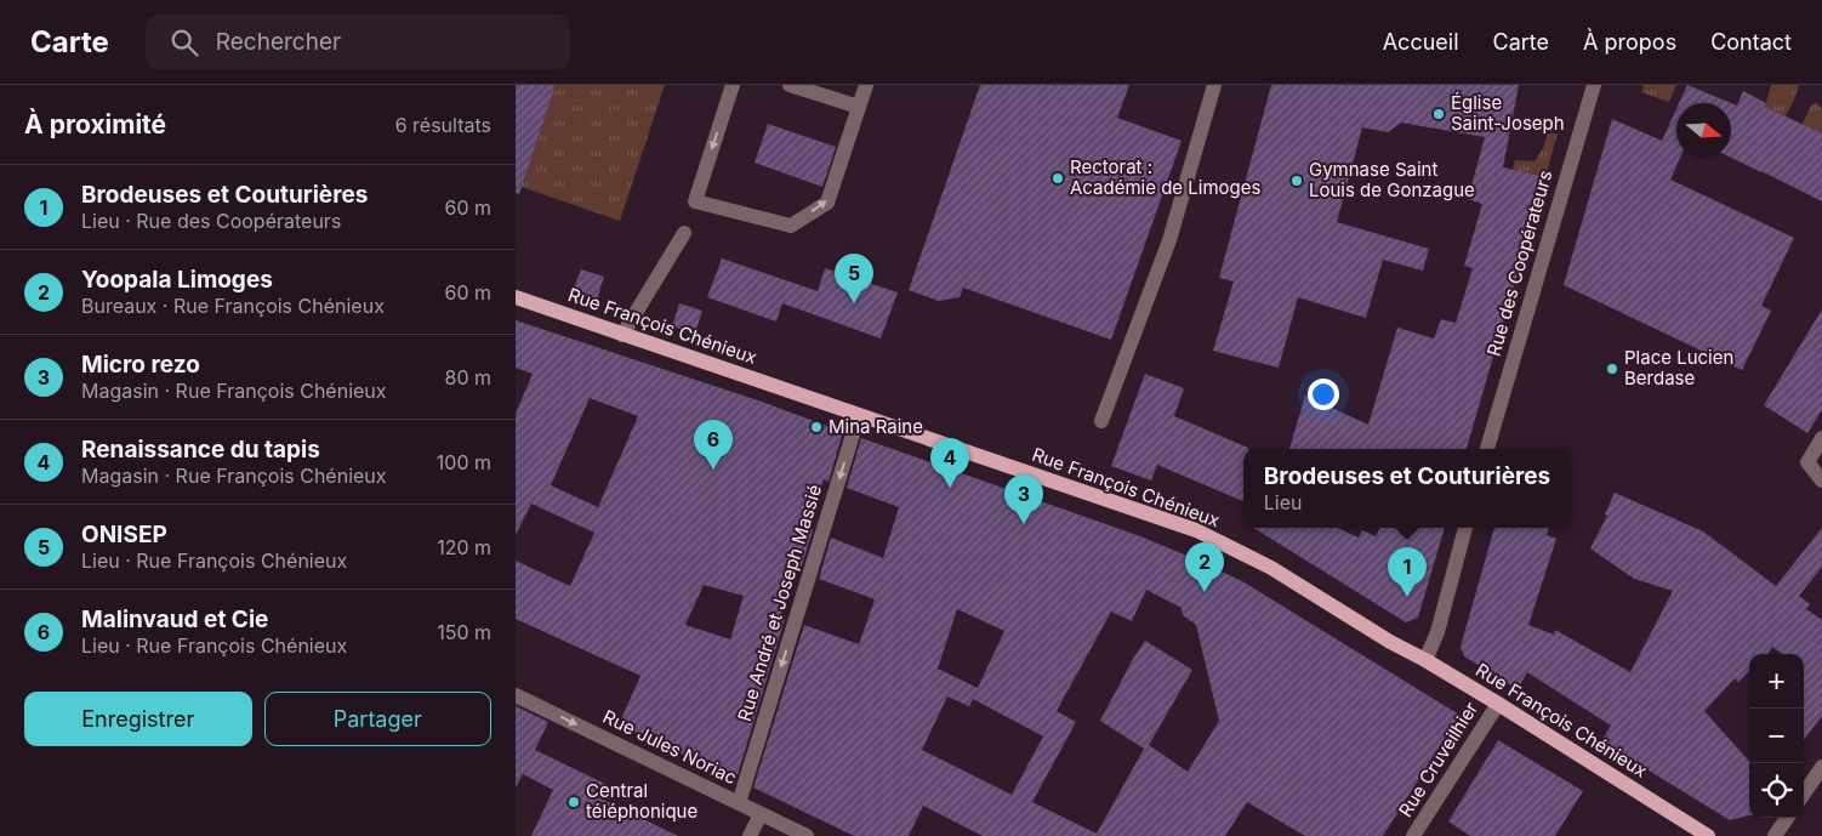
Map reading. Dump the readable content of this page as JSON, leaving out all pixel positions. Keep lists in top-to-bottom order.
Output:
{
  "streets": {
    "main road": ["Rue François Chénieux"],
    "street": [
      "Rue des Coopérateurs",
      "Rue André et Joseph Massié",
      "Rue Jules Noriac",
      "Rue Cruveilhier"
    ]
  },
  "crossings": [
    ["Rue François Chénieux", "Rue André et Joseph Massié"],
    ["Rue François Chénieux", "Rue Cruveilhier"],
    ["Rue André et Joseph Massié", "Rue Jules Noriac"]
  ],
  "one_way": ["Rue André et Joseph Massié", "Rue Jules Noriac"],
  "places": [
    "Église Saint-Joseph",
    "Rectorat : Académie de Limoges",
    "Gymnase Saint Louis de Gonzague",
    "Place Lucien Berdase",
    "Mina Raine",
    "Central téléphonique"
  ],
  "north": "right",
  "page": {
    "header": "Carte",
    "search": "Rechercher",
    "nav": [
      "Accueil",
      "Carte",
      "À propos",
      "Contact"
    ],
    "heading": ["À proximité", "6 résultats"],
    "list": [
      {
        "mark": "1",
        "name": "Brodeuses et Couturières",
        "note": "Lieu · Rue des Coopérateurs",
        "value": "60 m"
      },
      {
        "mark": "2",
        "name": "Yoopala Limoges",
        "note": "Bureaux · Rue François Chénieux",
        "value": "60 m"
      },
      {
        "mark": "3",
        "name": "Micro rezo",
        "note": "Magasin · Rue François Chénieux",
        "value": "80 m"
      },
      {
        "mark": "4",
        "name": "Renaissance du tapis",
        "note": "Magasin · Rue François Chénieux",
        "value": "100 m"
      },
      {
        "mark": "5",
        "name": "ONISEP",
        "note": "Lieu · Rue François Chénieux",
        "value": "120 m"
      },
      {
        "mark": "6",
        "name": "Malinvaud et Cie",
        "note": "Lieu · Rue François Chénieux",
        "value": "150 m"
      }
    ],
    "pins": [
      "5",
      "6",
      "4",
      "3",
      "2",
      "1"
    ],
    "popup": ["Brodeuses et Couturières", "Lieu"],
    "map_buttons": ["+", "−"],
    "buttons": ["Enregistrer", "Partager"]
  }
}
